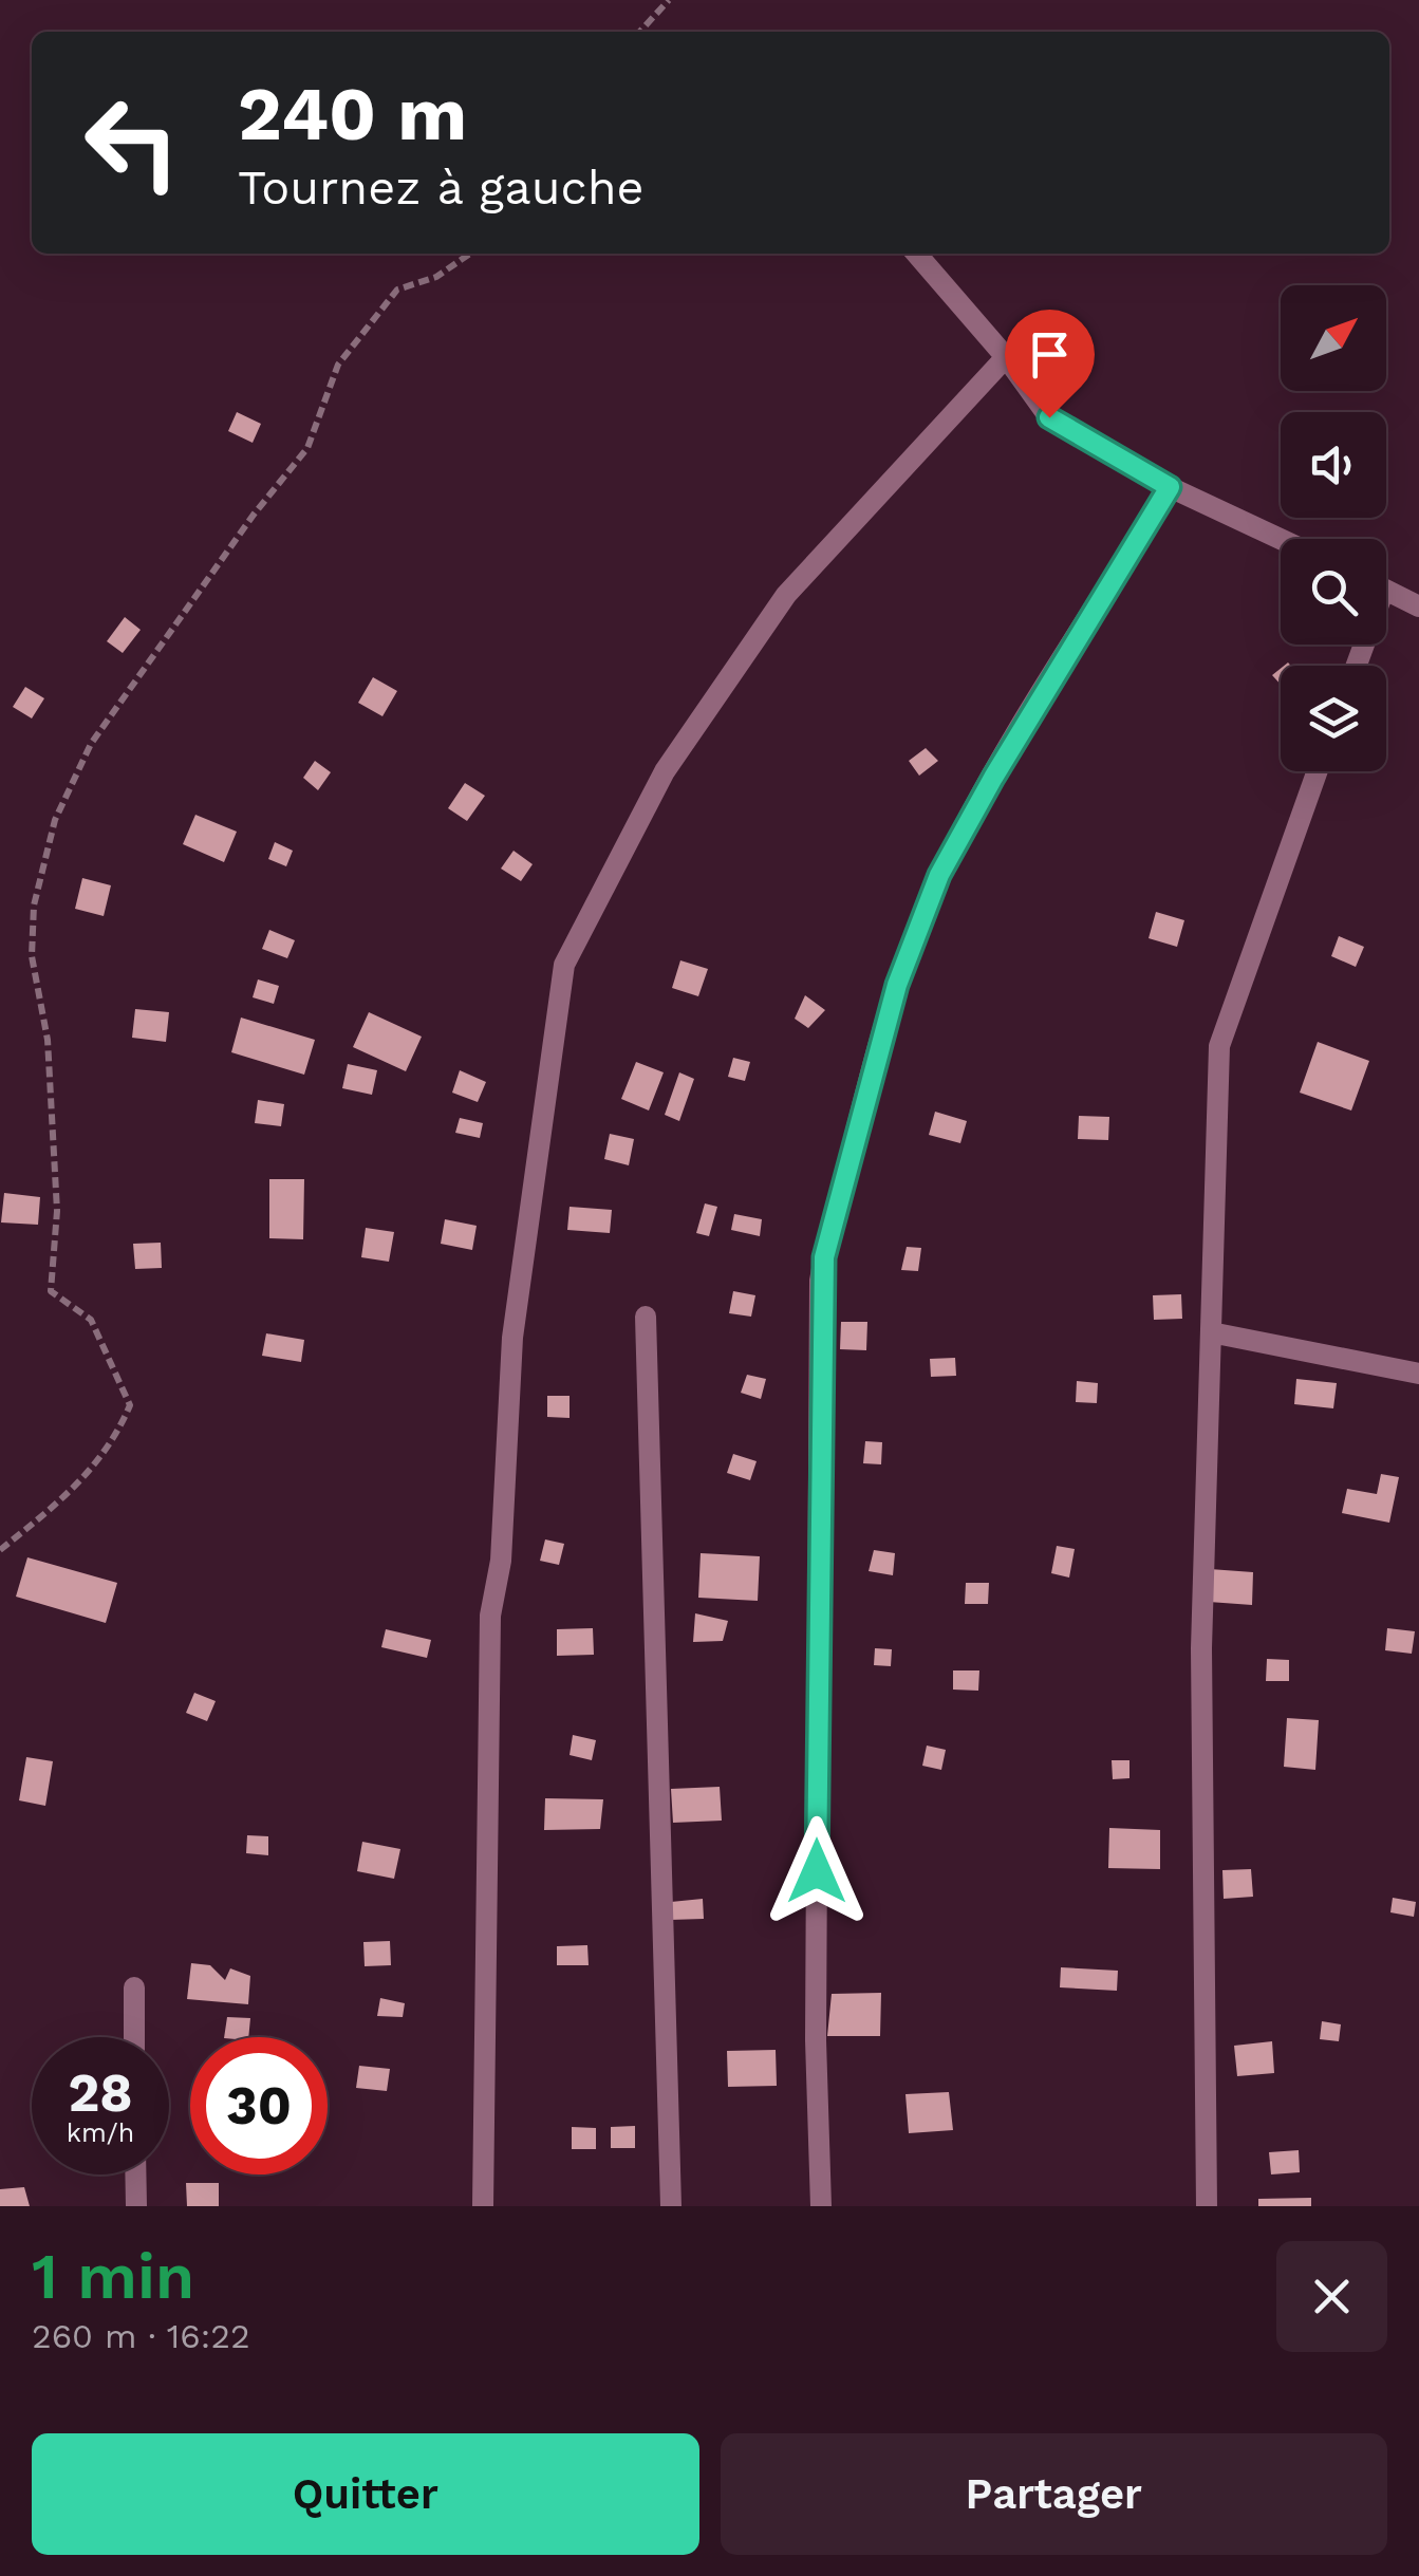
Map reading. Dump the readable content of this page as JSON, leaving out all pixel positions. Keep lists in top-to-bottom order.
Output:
{
  "north": "top right",
  "page": {
    "turn": ["240 m", "Tournez à gauche"],
    "speed": "28 km/h",
    "limit": "30",
    "heading": ["1 min", "260 m · 16:22"],
    "buttons": ["Quitter", "Partager"]
  }
}
